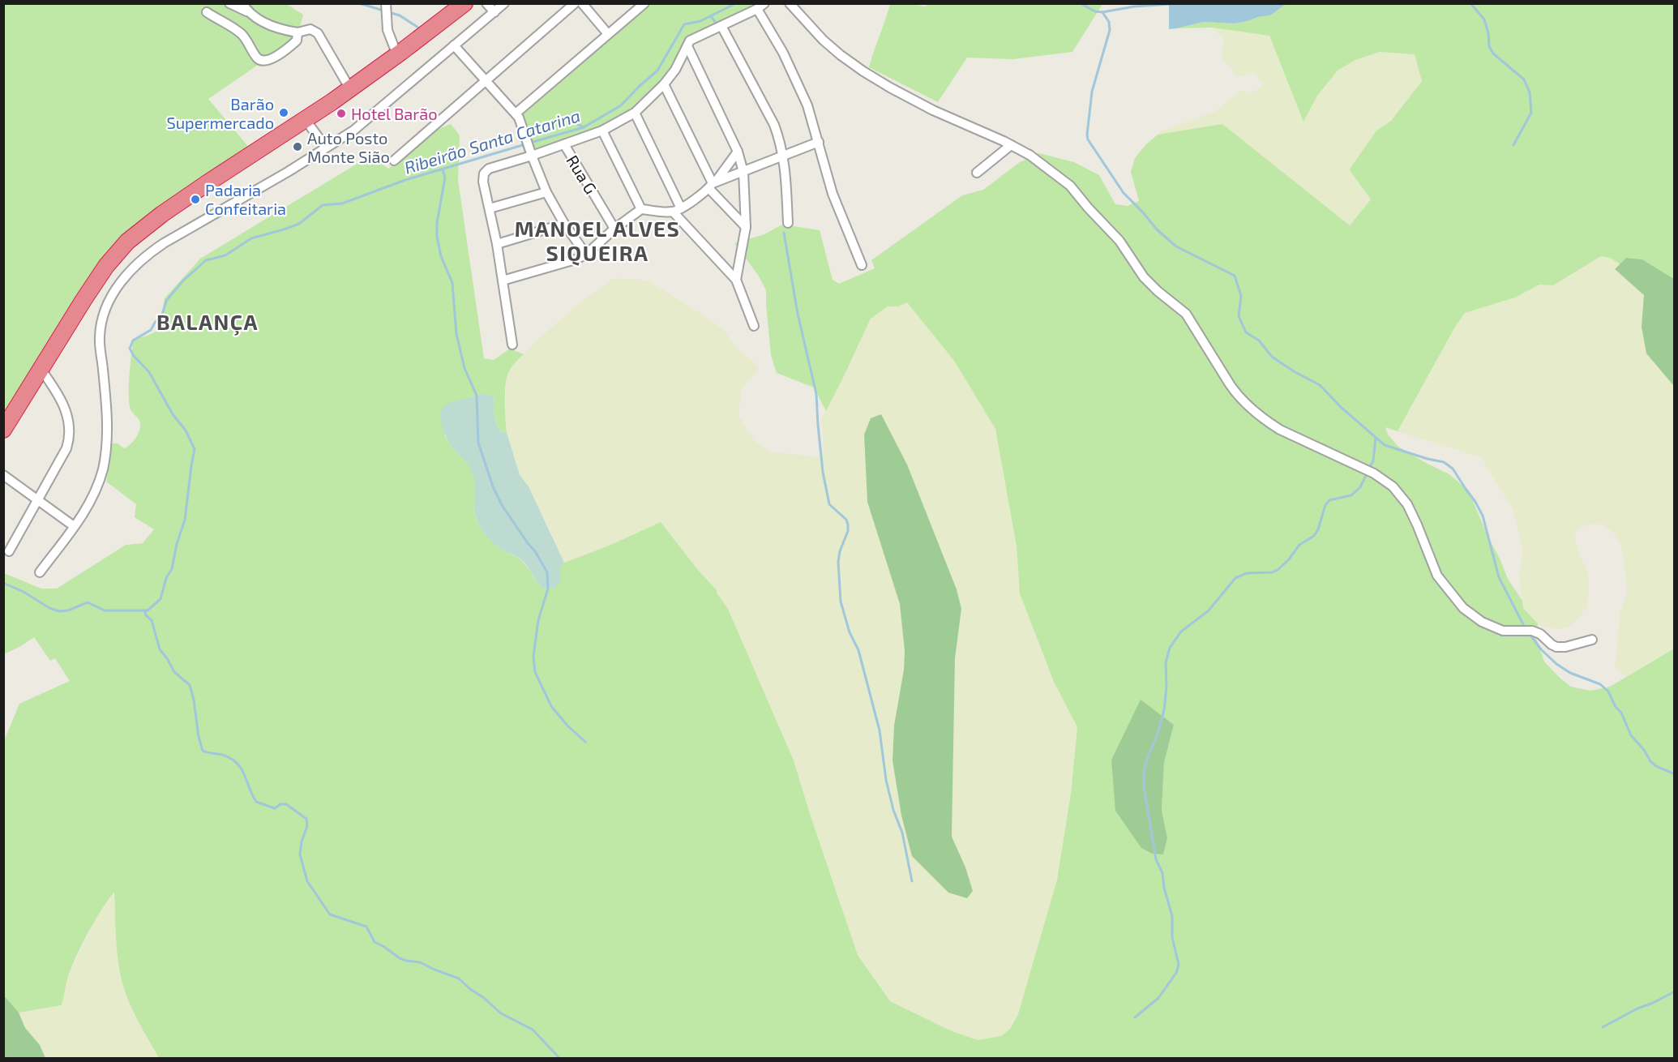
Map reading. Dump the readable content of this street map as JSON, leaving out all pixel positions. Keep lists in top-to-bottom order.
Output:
{
  "streets": {
    "street": ["Rua G"]
  },
  "districts": ["MANOEL ALVES SIQUEIRA", "BALANÇA"],
  "water": ["Ribeirão Santa Catarina"],
  "places": [
    "Barão Supermercado",
    "Hotel Barão",
    "Auto Posto Monte Sião",
    "Padaria Confeitaria"
  ]
}
